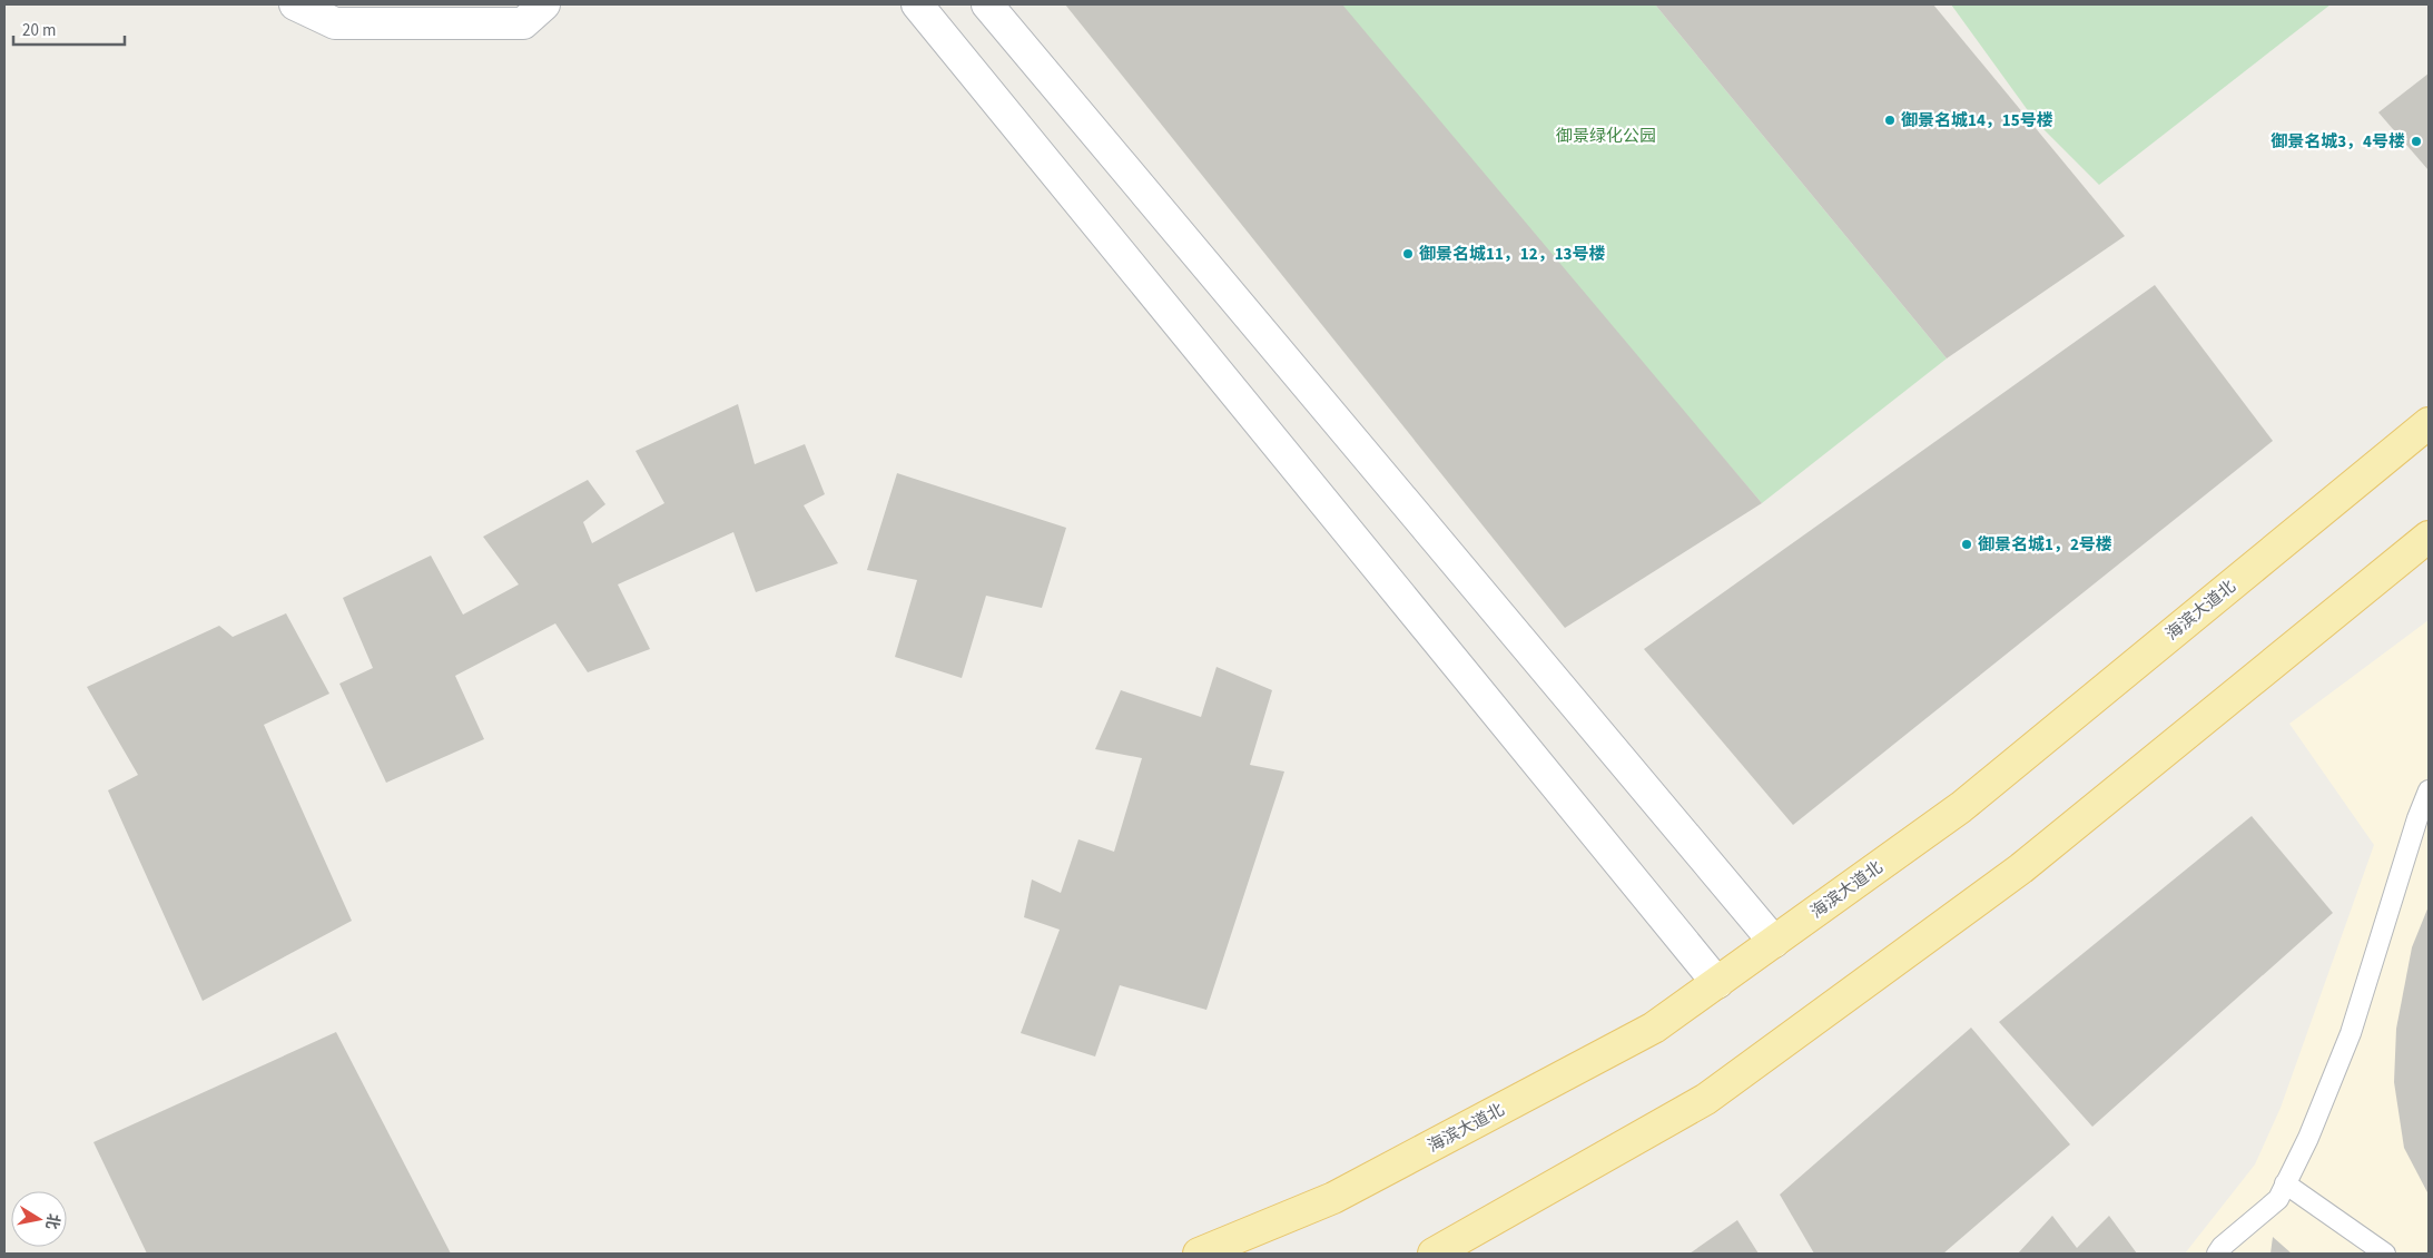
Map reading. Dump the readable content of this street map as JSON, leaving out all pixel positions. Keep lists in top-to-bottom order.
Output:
{
  "streets": {
    "main road": ["海滨大道北"]
  },
  "parks": ["御景绿化公园"],
  "places": [
    "御景名城14，15号楼",
    "御景名城3，4号楼",
    "御景名城11，12，13号楼",
    "御景名城1，2号楼"
  ],
  "scale_bar": "20 m",
  "north": "right"
}
